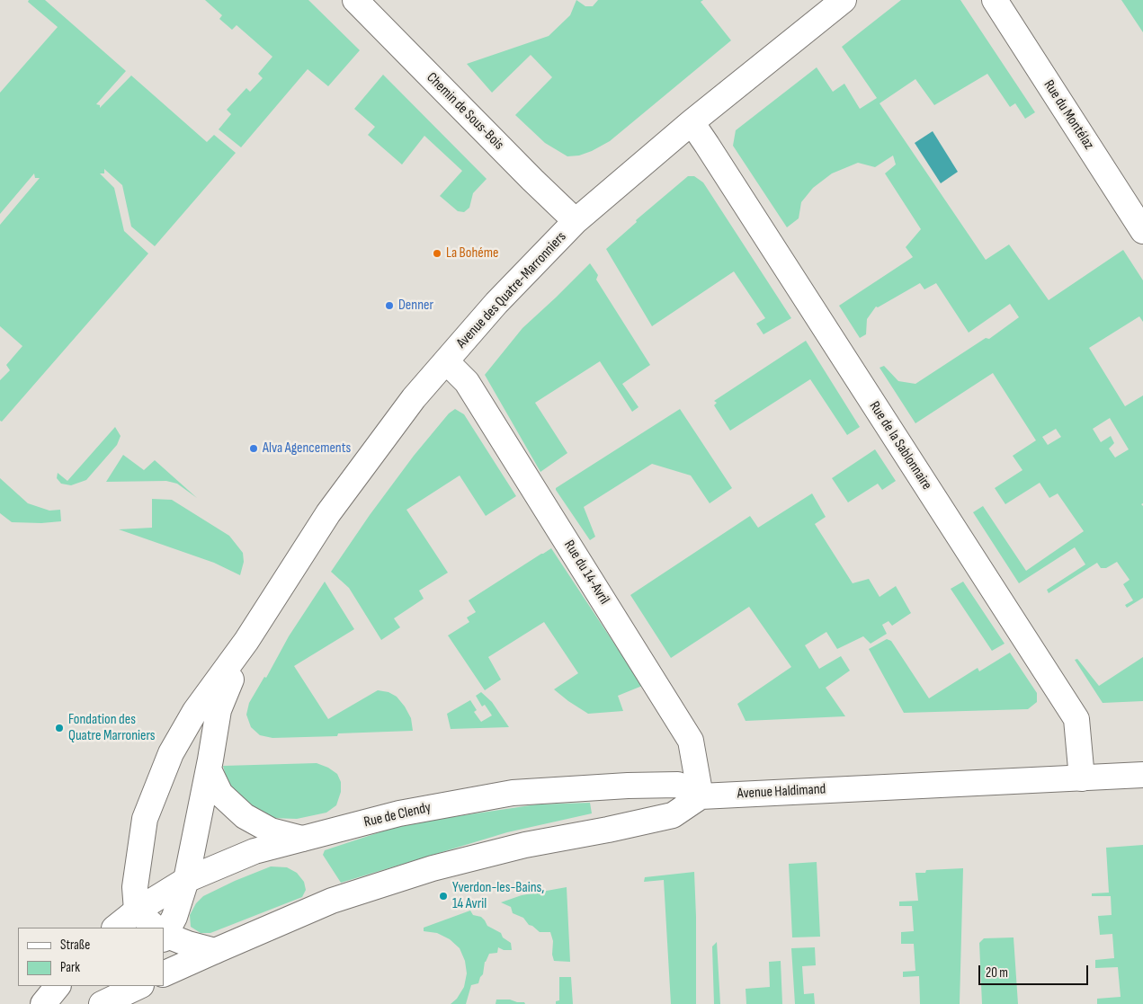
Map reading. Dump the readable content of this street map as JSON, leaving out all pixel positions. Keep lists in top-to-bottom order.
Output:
{
  "streets": {
    "street": [
      "Chemin de Sous-Bois",
      "Rue du Montélaz",
      "Avenue des Quatre-Marronniers",
      "Rue de la Sablonnaire",
      "Rue du 14-Avril",
      "Avenue Haldimand",
      "Rue de Clendy"
    ]
  },
  "crossings": [
    ["Chemin de Sous-Bois", "Avenue des Quatre-Marronniers"],
    ["Avenue des Quatre-Marronniers", "Rue de la Sablonnaire"],
    ["Avenue des Quatre-Marronniers", "Rue du 14-Avril"],
    ["Rue de la Sablonnaire", "Avenue Haldimand"],
    ["Rue du 14-Avril", "Avenue Haldimand"],
    ["Rue du 14-Avril", "Rue de Clendy"],
    ["Avenue Haldimand", "Rue de Clendy"]
  ],
  "places": [
    "La Bohéme",
    "Denner",
    "Alva Agencements",
    "Fondation des Quatre Marroniers",
    "Yverdon-les-Bains, 14 Avril"
  ],
  "legend": ["Straße", "Park"],
  "scale_bar": "20 m"
}
